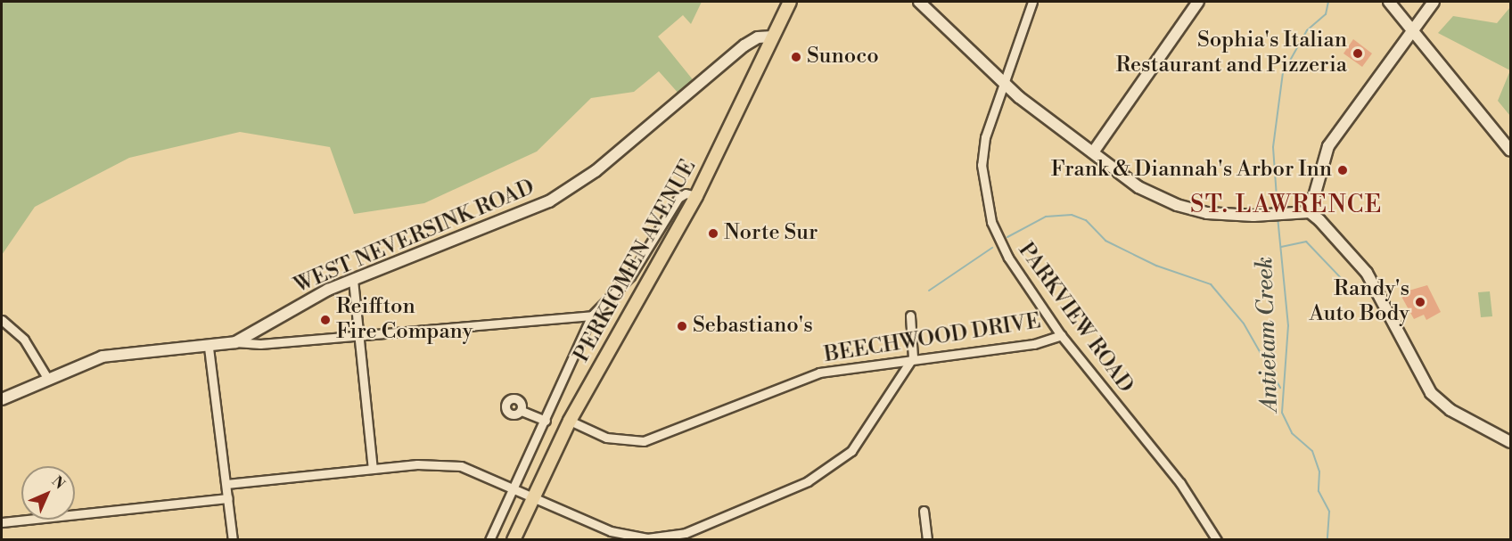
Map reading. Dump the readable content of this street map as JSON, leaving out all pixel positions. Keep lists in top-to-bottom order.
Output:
{
  "streets": {
    "main road": ["PERKIOMEN AVENUE"],
    "street": ["WEST NEVERSINK ROAD", "PARKVIEW ROAD", "BEECHWOOD DRIVE"]
  },
  "crossings": [
    ["WEST NEVERSINK ROAD", "PERKIOMEN AVENUE"],
    ["PERKIOMEN AVENUE", "BEECHWOOD DRIVE"],
    ["PARKVIEW ROAD", "BEECHWOOD DRIVE"]
  ],
  "districts": ["ST. LAWRENCE"],
  "water": ["Antietam Creek"],
  "places": [
    "Sophia's Italian Restaurant and Pizzeria",
    "Sunoco",
    "Frank & Diannah's Arbor Inn",
    "Norte Sur",
    "Randy's Auto Body",
    "Reiffton Fire Company",
    "Sebastiano's"
  ],
  "north": "top right"
}
